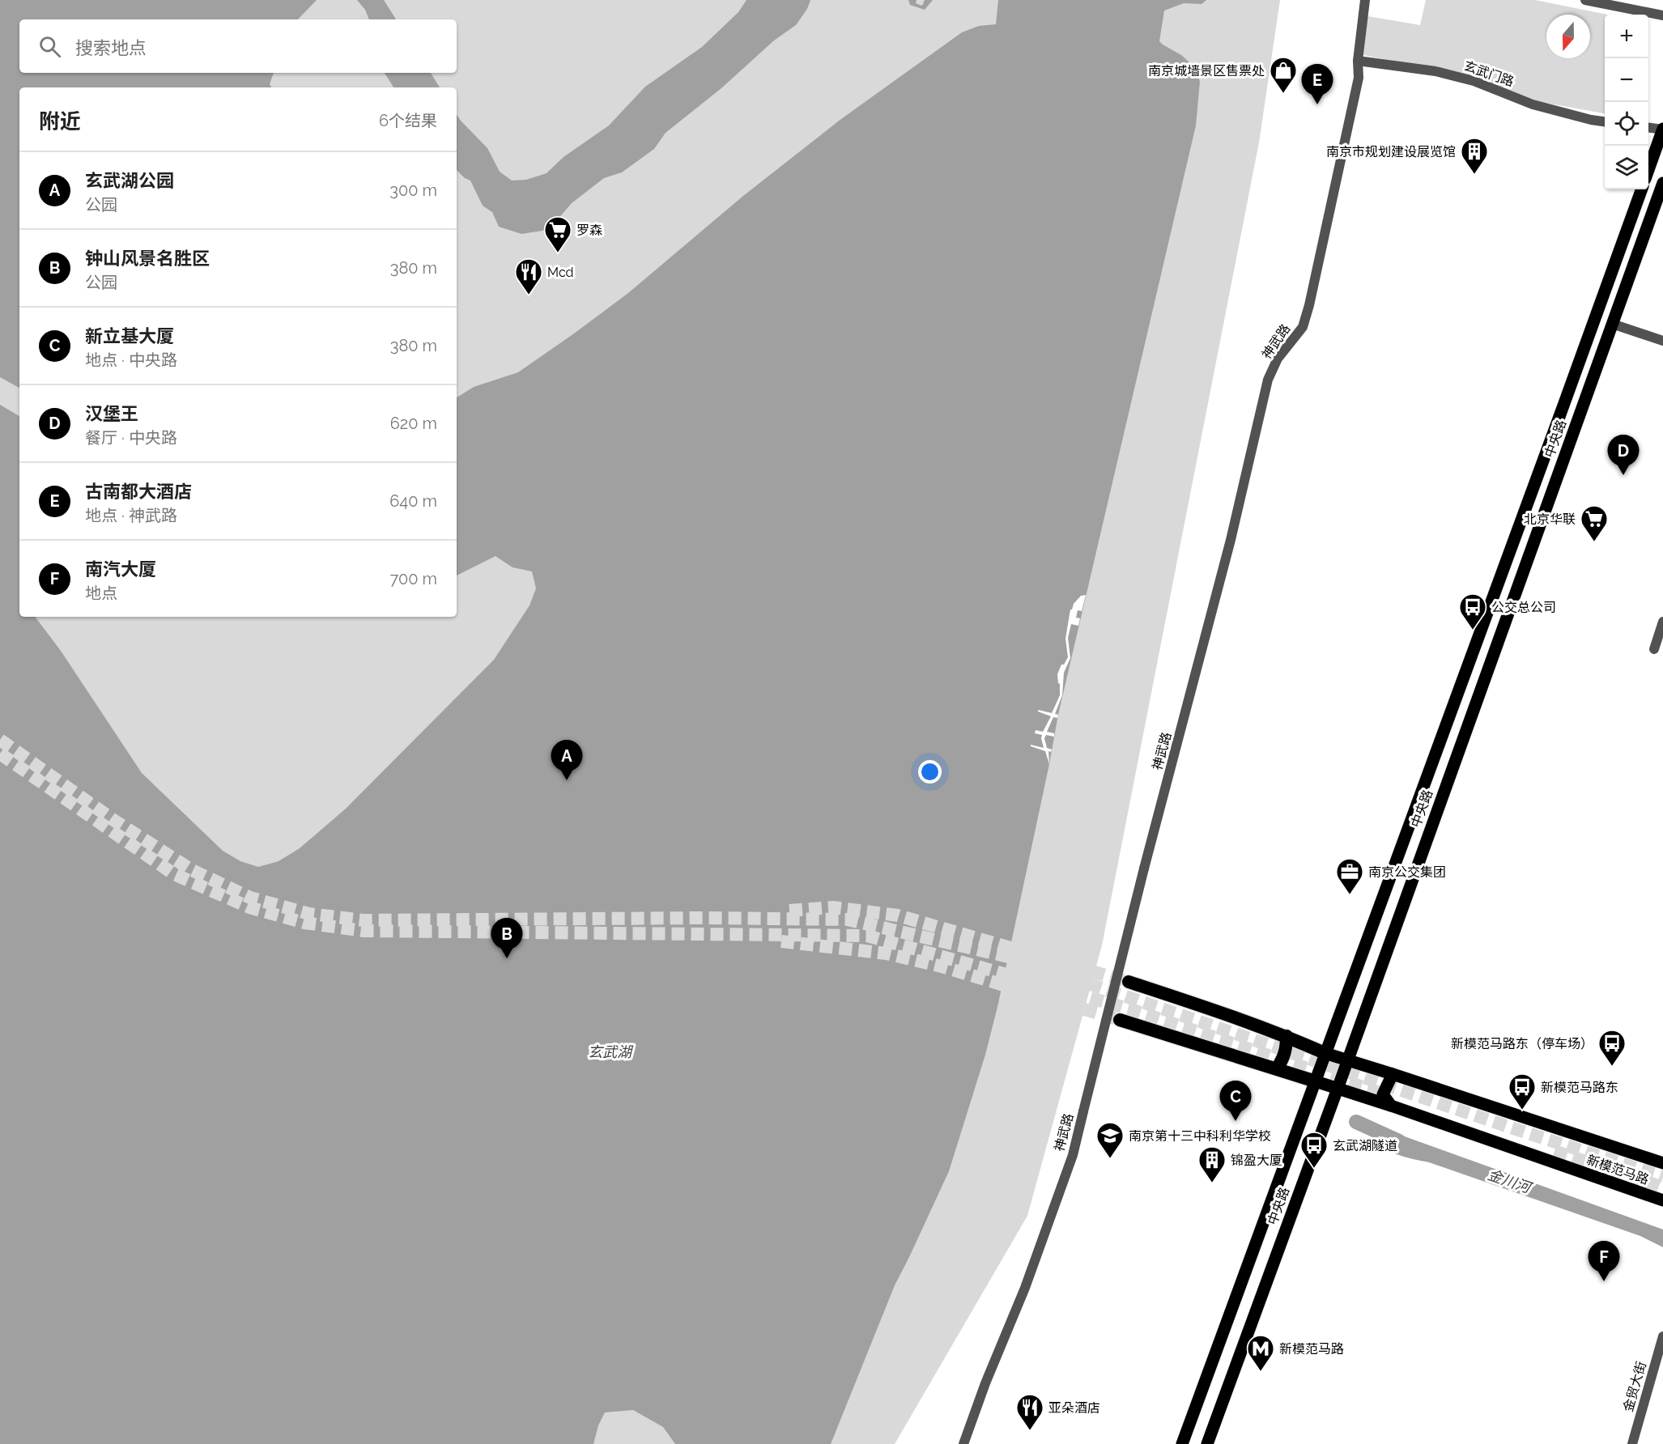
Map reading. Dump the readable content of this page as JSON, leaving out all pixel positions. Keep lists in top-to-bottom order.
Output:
{
  "streets": {
    "main road": ["中央路", "新模范马路"],
    "street": ["玄武门路", "神武路", "金贸大街"]
  },
  "crossings": [
    ["玄武门路", "神武路"],
    ["中央路", "新模范马路"]
  ],
  "water": ["玄武湖", "金川河"],
  "places": {
    "shop": ["南京城墙景区售票处"],
    "building": ["南京市规划建设展览馆", "锦盈大厦"],
    "supermarket": ["罗森", "北京华联"],
    "restaurant": ["Mcd", "亚朵酒店"],
    "bus stop": [
      "公交总公司",
      "新模范马路东（停车场）",
      "新模范马路东",
      "玄武湖隧道"
    ],
    "office": ["南京公交集团"],
    "school or university": ["南京第十三中科利华学校"],
    "metro station": ["新模范马路"]
  },
  "north": "bottom",
  "page": {
    "map_buttons": ["+", "−"],
    "search": "搜索地点",
    "pins": [
      "E",
      "D",
      "A",
      "B",
      "C",
      "F"
    ],
    "heading": ["附近", "6个结果"],
    "list": [
      {
        "mark": "A",
        "name": "玄武湖公园",
        "note": "公园",
        "value": "300 m"
      },
      {
        "mark": "B",
        "name": "钟山风景名胜区",
        "note": "公园",
        "value": "380 m"
      },
      {
        "mark": "C",
        "name": "新立基大厦",
        "note": "地点 · 中央路",
        "value": "380 m"
      },
      {
        "mark": "D",
        "name": "汉堡王",
        "note": "餐厅 · 中央路",
        "value": "620 m"
      },
      {
        "mark": "E",
        "name": "古南都大酒店",
        "note": "地点 · 神武路",
        "value": "640 m"
      },
      {
        "mark": "F",
        "name": "南汽大厦",
        "note": "地点",
        "value": "700 m"
      }
    ]
  }
}
